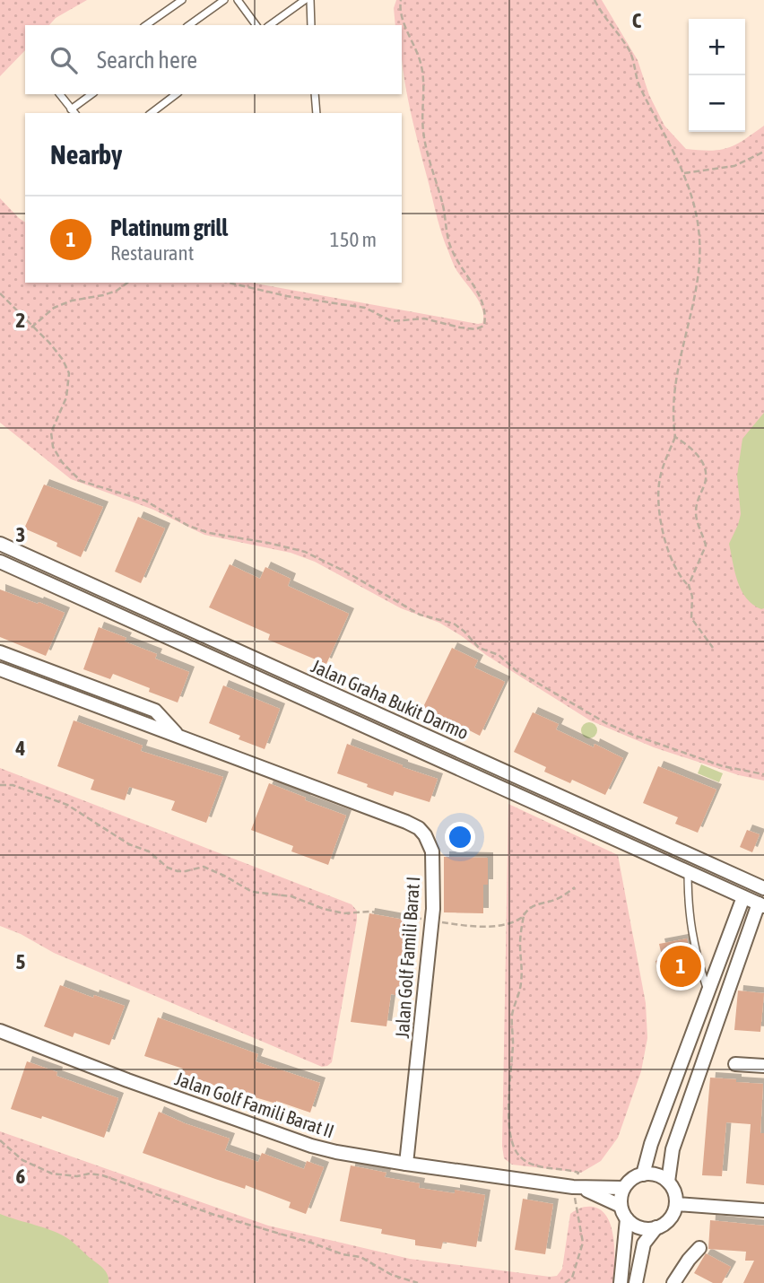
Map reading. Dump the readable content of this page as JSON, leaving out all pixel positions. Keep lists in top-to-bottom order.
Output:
{
  "streets": {
    "street": ["Jalan Graha Bukit Darmo", "Jalan Golf Famili Barat I", "Jalan Golf Famili Barat II"]
  },
  "crossings": [
    ["Jalan Golf Famili Barat I", "Jalan Golf Famili Barat II"]
  ],
  "page": {
    "map_buttons": ["+", "−"],
    "search": "Search here",
    "heading": "Nearby",
    "list": [
      {
        "mark": "1",
        "name": "Platinum grill",
        "note": "Restaurant",
        "value": "150 m"
      }
    ],
    "pins": "1"
  },
  "grid": {
    "columns": ["C"],
    "rows": [
      "2",
      "3",
      "4",
      "5",
      "6"
    ]
  }
}
